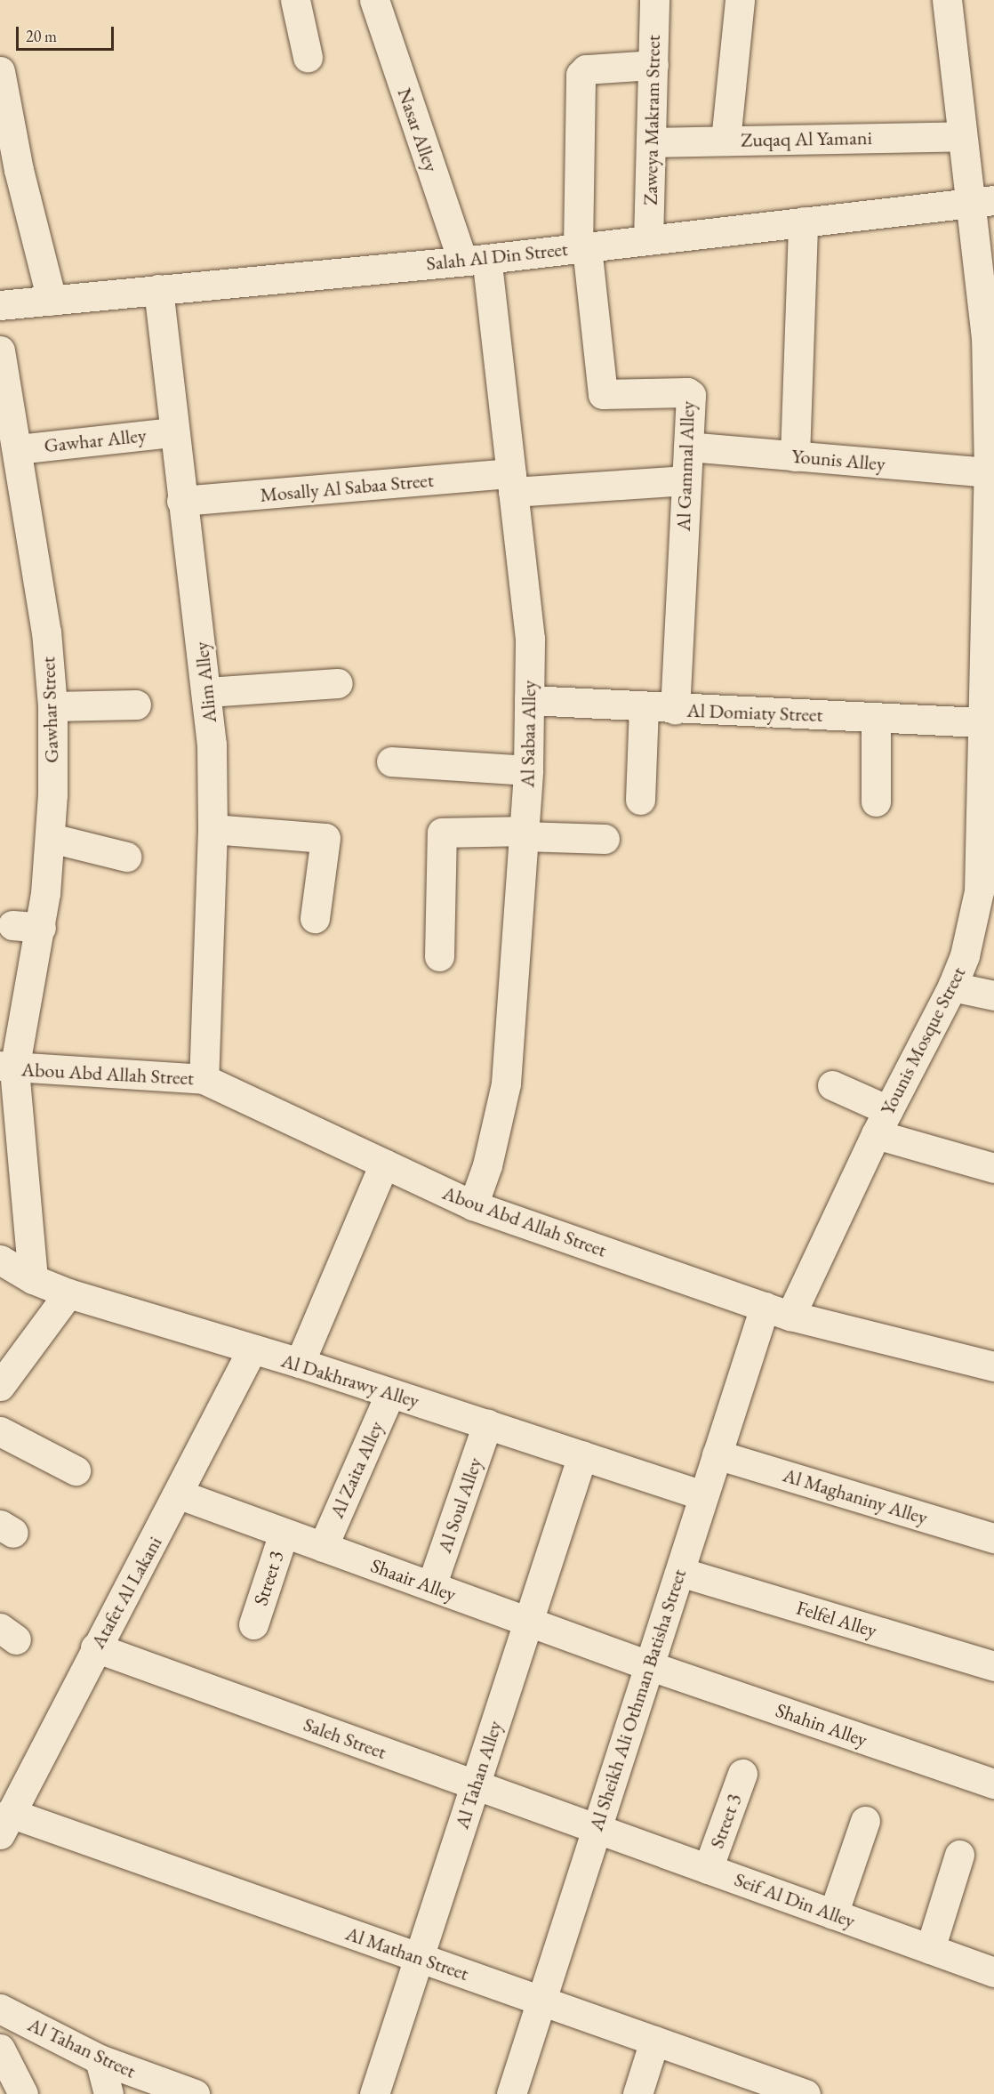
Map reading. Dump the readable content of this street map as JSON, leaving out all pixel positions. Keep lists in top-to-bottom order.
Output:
{
  "streets": {
    "street": [
      "Zaweya Makram Street",
      "Nasar Alley",
      "Zuqaq Al Yamani",
      "Salah Al Din Street",
      "Gawhar Alley",
      "Younis Alley",
      "Al Gammal Alley",
      "Mosally Al Sabaa Street",
      "Alim Alley",
      "Gawhar Street",
      "Al Domiaty Street",
      "Al Sabaa Alley",
      "Younis Mosque Street",
      "Abou Abd Allah Street",
      "Al Dakhrawy Alley",
      "Al Zaita Alley",
      "Al Maghaniny Alley",
      "Al Soul Alley",
      "Street 3",
      "Shaair Alley",
      "Atafet Al Lakani",
      "Felfel Alley",
      "Al Sheikh Ali Othman Batisha Street",
      "Shahin Alley",
      "Saleh Street",
      "Al Tahan Alley",
      "Seif Al Din Alley",
      "Al Mathan Street",
      "Al Tahan Street"
    ]
  },
  "crossings": [
    ["Zaweya Makram Street", "Zuqaq Al Yamani"],
    ["Zaweya Makram Street", "Salah Al Din Street"],
    ["Nasar Alley", "Salah Al Din Street"],
    ["Nasar Alley", "Al Sabaa Alley"],
    ["Zuqaq Al Yamani", "Younis Mosque Street"],
    ["Salah Al Din Street", "Al Gammal Alley"],
    ["Salah Al Din Street", "Alim Alley"],
    ["Salah Al Din Street", "Al Sabaa Alley"],
    ["Salah Al Din Street", "Younis Mosque Street"],
    ["Gawhar Alley", "Alim Alley"],
    ["Gawhar Alley", "Gawhar Street"],
    ["Younis Alley", "Al Gammal Alley"],
    ["Younis Alley", "Younis Mosque Street"],
    ["Al Gammal Alley", "Mosally Al Sabaa Street"],
    ["Al Gammal Alley", "Al Domiaty Street"],
    ["Mosally Al Sabaa Street", "Alim Alley"],
    ["Mosally Al Sabaa Street", "Al Sabaa Alley"],
    ["Alim Alley", "Abou Abd Allah Street"],
    ["Gawhar Street", "Abou Abd Allah Street"],
    ["Gawhar Street", "Al Dakhrawy Alley"],
    ["Al Domiaty Street", "Al Sabaa Alley"],
    ["Al Domiaty Street", "Younis Mosque Street"],
    ["Al Sabaa Alley", "Abou Abd Allah Street"],
    ["Younis Mosque Street", "Abou Abd Allah Street"],
    ["Younis Mosque Street", "Al Sheikh Ali Othman Batisha Street"],
    ["Abou Abd Allah Street", "Al Sheikh Ali Othman Batisha Street"],
    ["Al Dakhrawy Alley", "Al Zaita Alley"],
    ["Al Dakhrawy Alley", "Al Soul Alley"],
    ["Al Dakhrawy Alley", "Atafet Al Lakani"],
    ["Al Dakhrawy Alley", "Al Sheikh Ali Othman Batisha Street"],
    ["Al Dakhrawy Alley", "Al Tahan Alley"],
    ["Al Zaita Alley", "Shaair Alley"],
    ["Al Maghaniny Alley", "Al Sheikh Ali Othman Batisha Street"],
    ["Al Soul Alley", "Shaair Alley"],
    ["Street 3", "Shaair Alley"],
    ["Street 3", "Seif Al Din Alley"],
    ["Shaair Alley", "Atafet Al Lakani"],
    ["Shaair Alley", "Al Sheikh Ali Othman Batisha Street"],
    ["Shaair Alley", "Shahin Alley"],
    ["Shaair Alley", "Al Tahan Alley"],
    ["Atafet Al Lakani", "Saleh Street"],
    ["Atafet Al Lakani", "Al Mathan Street"],
    ["Felfel Alley", "Al Sheikh Ali Othman Batisha Street"],
    ["Al Sheikh Ali Othman Batisha Street", "Shahin Alley"],
    ["Al Sheikh Ali Othman Batisha Street", "Saleh Street"],
    ["Al Sheikh Ali Othman Batisha Street", "Seif Al Din Alley"],
    ["Al Sheikh Ali Othman Batisha Street", "Al Mathan Street"],
    ["Saleh Street", "Al Tahan Alley"],
    ["Saleh Street", "Seif Al Din Alley"],
    ["Al Tahan Alley", "Al Mathan Street"]
  ],
  "scale_bar": "20 m"
}
